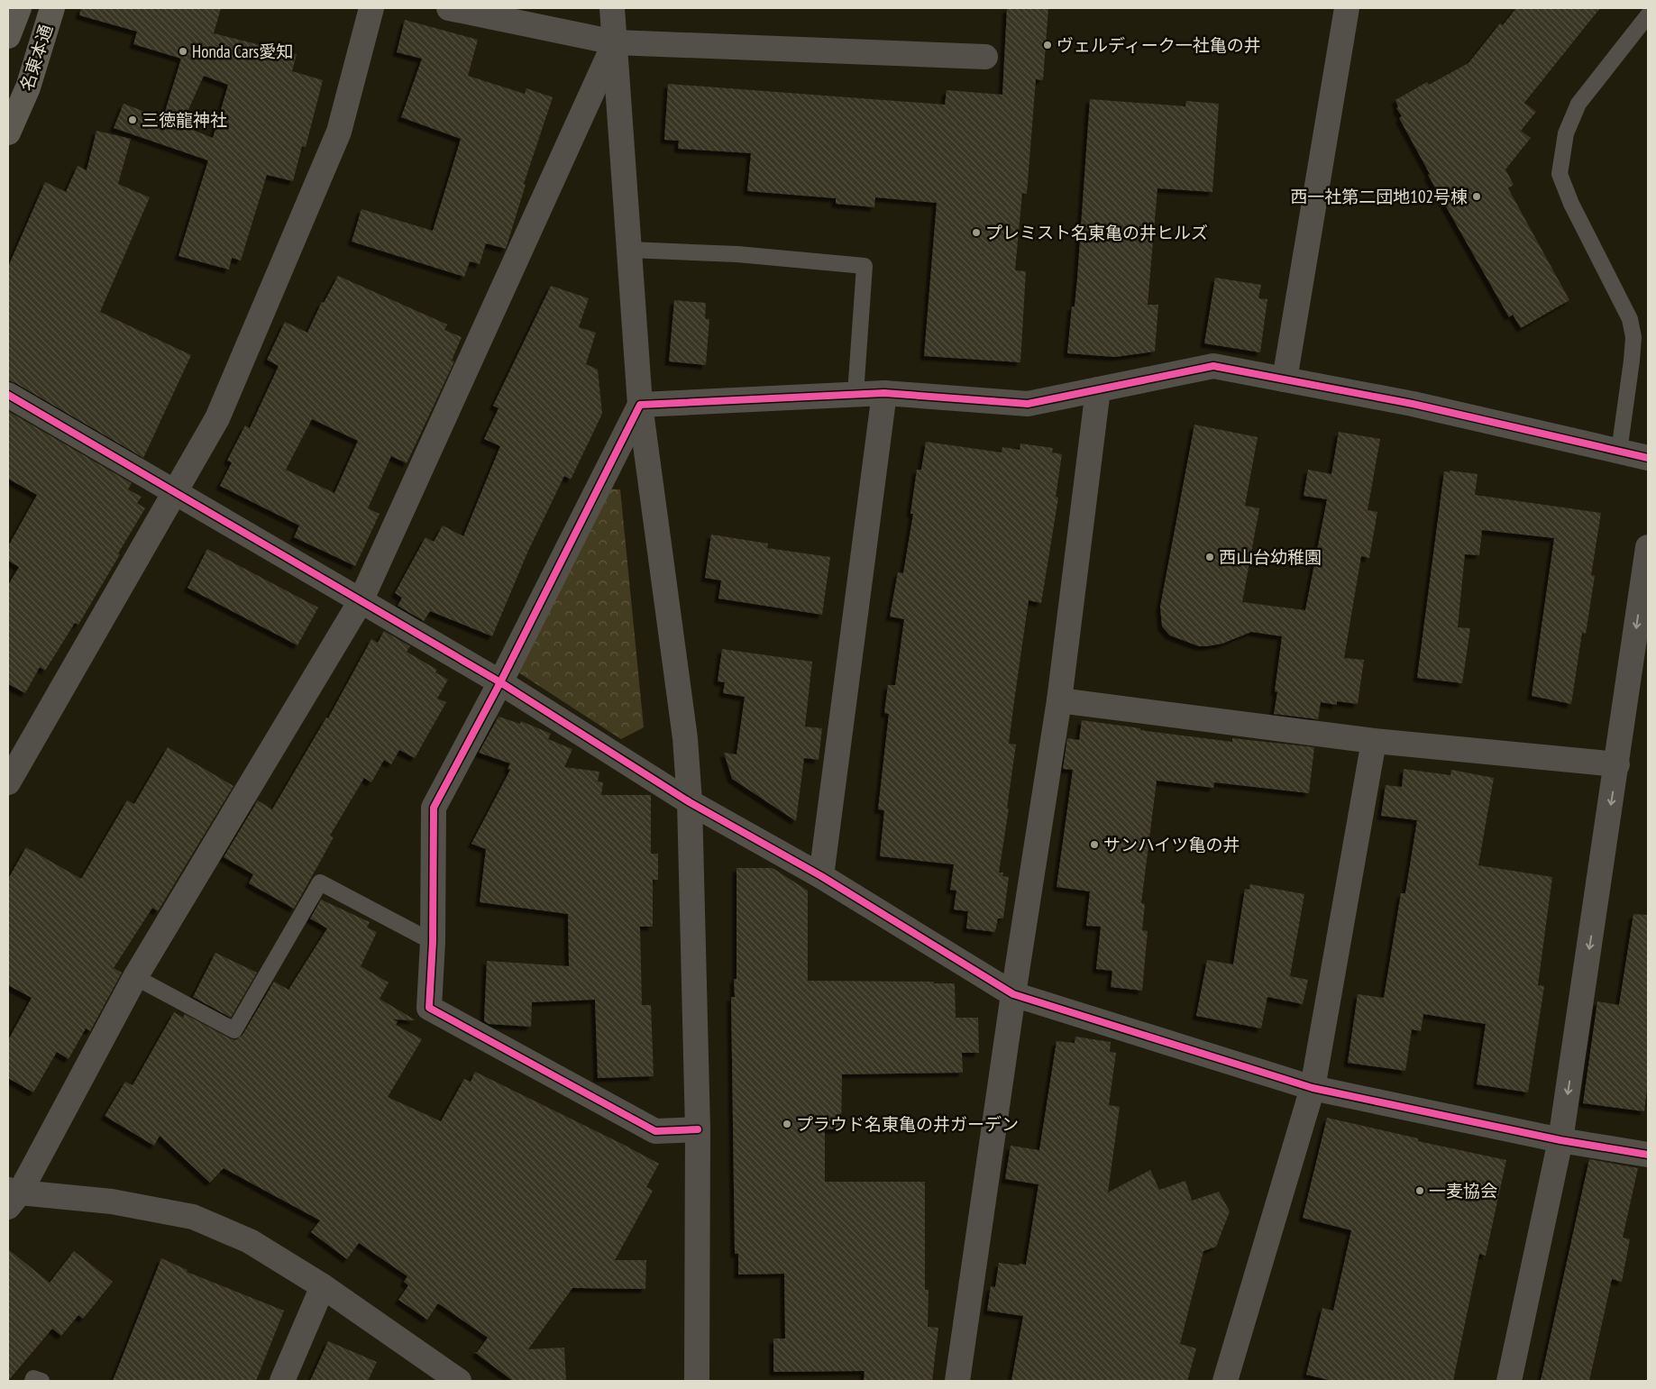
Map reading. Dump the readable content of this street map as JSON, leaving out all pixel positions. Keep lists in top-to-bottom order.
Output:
{
  "streets": {
    "main road": ["名東本通"]
  },
  "places": [
    "ヴェルディーク一社亀の井",
    "Honda Cars愛知",
    "三徳龍神社",
    "西一社第二団地102号棟",
    "プレミスト名東亀の井ヒルズ",
    "西山台幼稚園",
    "サンハイツ亀の井",
    "プラウド名東亀の井ガーデン",
    "一麦協会"
  ]
}
